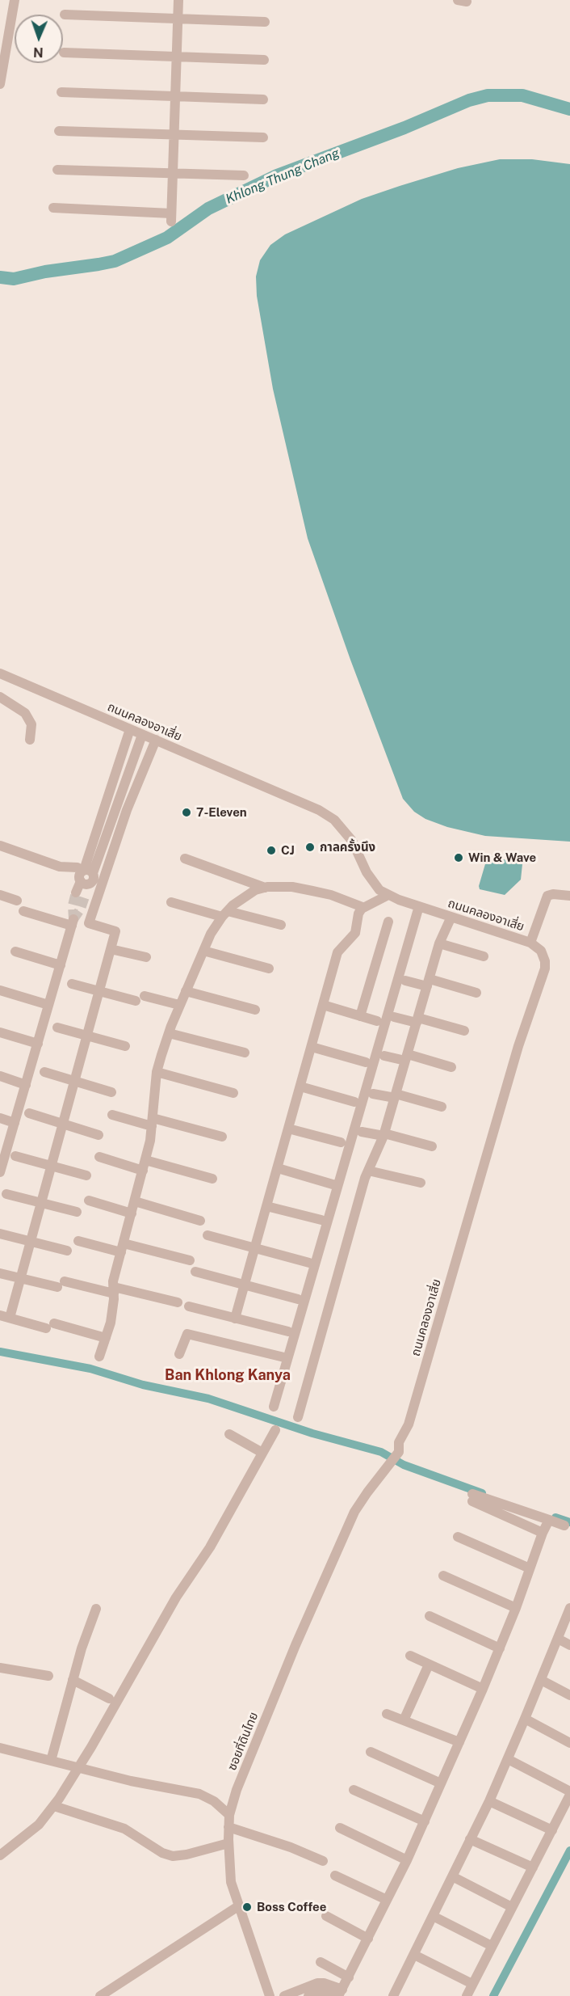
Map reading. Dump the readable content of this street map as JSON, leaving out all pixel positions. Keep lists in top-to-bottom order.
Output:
{
  "streets": {
    "street": ["ถนนคลองอาเสี่ย", "ซอยที่ดินไทย"]
  },
  "crossings": [
    ["ถนนคลองอาเสี่ย", "ซอยที่ดินไทย"]
  ],
  "districts": ["Ban Khlong Kanya"],
  "water": ["Khlong Thung Chang"],
  "places": [
    "7-Eleven",
    "กาลครั้งนึง",
    "CJ",
    "Win & Wave",
    "Boss Coffee"
  ],
  "north": "bottom"
}
